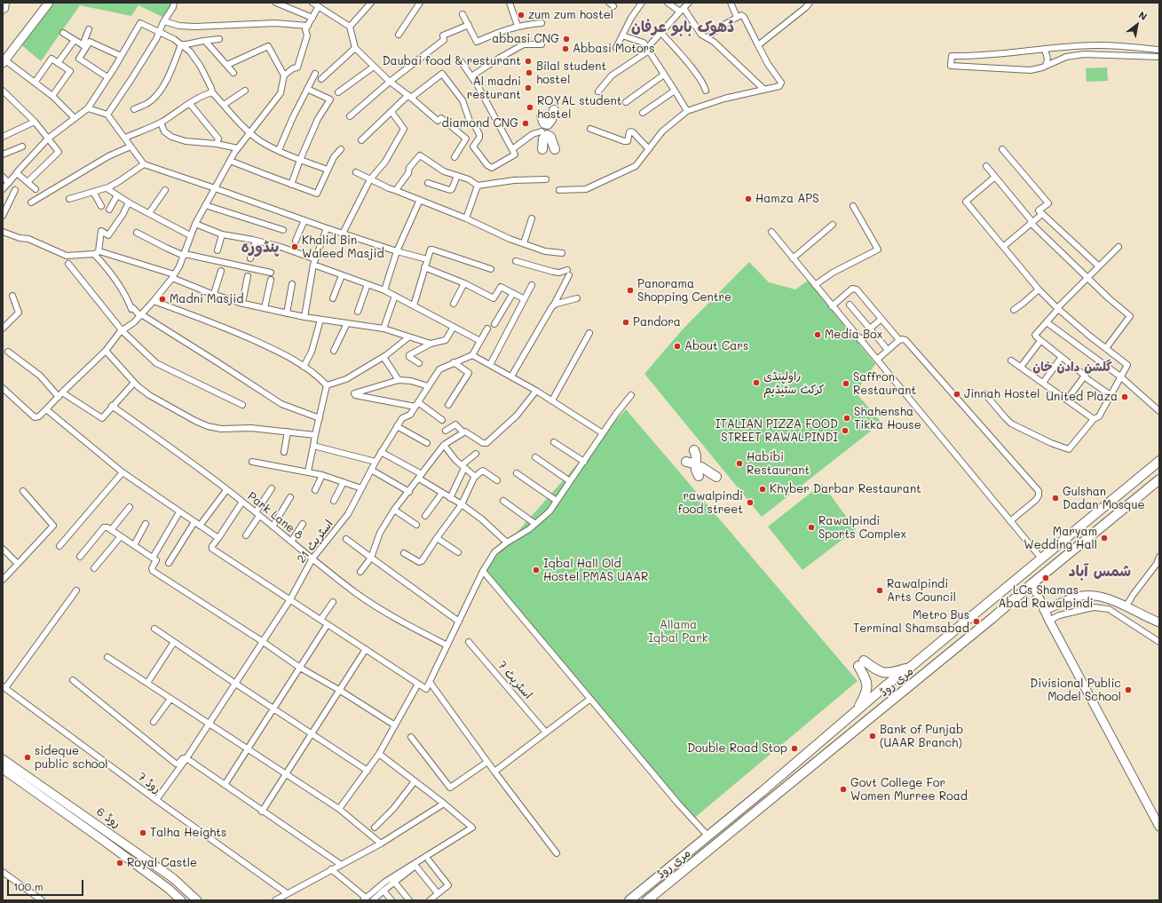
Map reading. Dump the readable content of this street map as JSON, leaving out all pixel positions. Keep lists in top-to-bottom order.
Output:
{
  "streets": {
    "main road": ["مری روڈ", "روڈ 6"],
    "street": [
      "Park Lane 8",
      "اسٹریٹ 21",
      "اسٹریٹ 7",
      "روڈ 7"
    ]
  },
  "crossings": [
    ["Park Lane 8", "اسٹریٹ 21"],
    ["اسٹریٹ 21", "روڈ 7"]
  ],
  "districts": [
    "ڈھوک بابو عرفان",
    "پنڈورہ",
    "گلشن دادن خان",
    "شمس آباد"
  ],
  "parks": ["Allama Iqbal Park"],
  "places": [
    "zum zum hostel",
    "abbasi CNG",
    "Abbasi Motors",
    "Daubai food & resturant",
    "Bilal student hostel",
    "Al madni resturant",
    "ROYAL student hostel",
    "diamond CNG",
    "Hamza APS",
    "Khalid Bin Waleed Masjid",
    "Panorama Shopping Centre",
    "Madni Masjid",
    "Pandora",
    "Media Box",
    "About Cars",
    "راولپنڈی کرکٹ سٹیڈیم",
    "Saffron Restaurant",
    "Jinnah Hostel",
    "United Plaza",
    "Shahensha Tikka House",
    "ITALIAN PIZZA FOOD STREET RAWALPINDI",
    "Habibi Restaurant",
    "Khyber Darbar Restaurant",
    "Gulshan Dadan Mosque",
    "rawalpindi food street",
    "Rawalpindi Sports Complex",
    "Maryam Wedding Hall",
    "Iqbal Hall Old Hostel PMAS UAAR",
    "LCs Shamas Abad Rawalpindi",
    "Rawalpindi Arts Council",
    "Metro Bus Terminal Shamsabad",
    "Divisional Public Model School",
    "Bank of Punjab (UAAR Branch)",
    "Double Road Stop",
    "sideque public school",
    "Govt College For Women Murree Road",
    "Talha Heights",
    "Royal Castle"
  ],
  "scale_bar": "100 m",
  "north": "top right"
}
